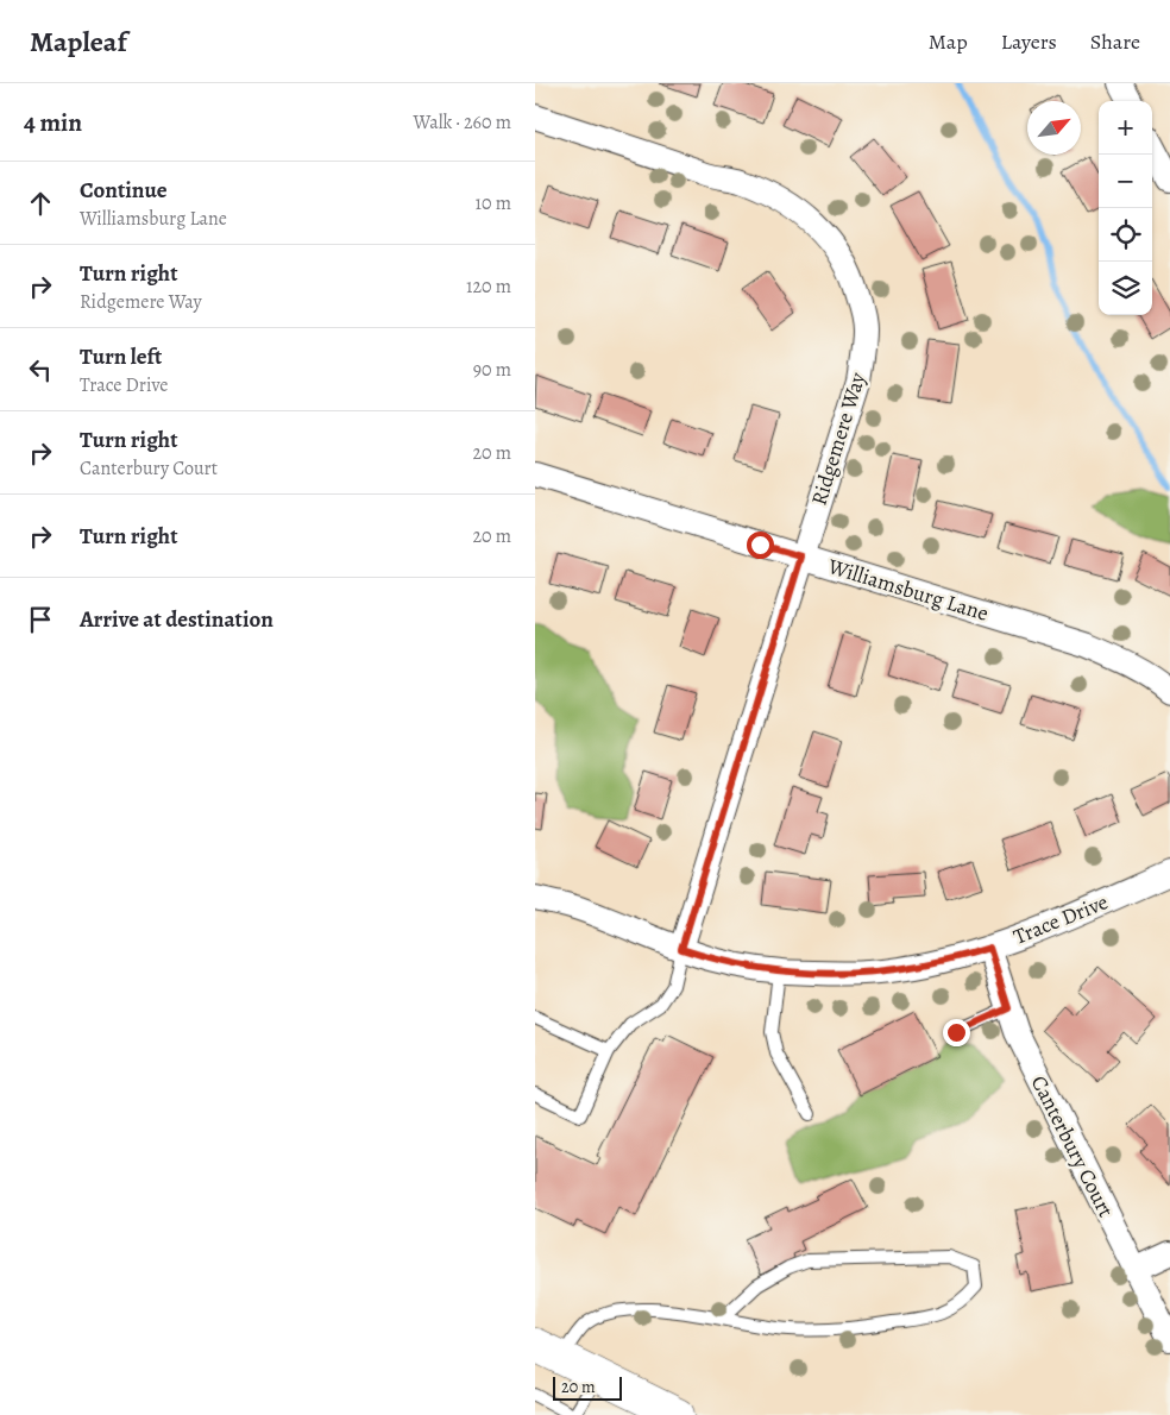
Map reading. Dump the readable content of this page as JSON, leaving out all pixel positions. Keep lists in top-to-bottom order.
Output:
{
  "streets": {
    "street": [
      "Ridgemere Way",
      "Williamsburg Lane",
      "Trace Drive",
      "Canterbury Court"
    ]
  },
  "crossings": [
    ["Ridgemere Way", "Williamsburg Lane"],
    ["Ridgemere Way", "Trace Drive"],
    ["Trace Drive", "Canterbury Court"]
  ],
  "scale_bar": "20 m",
  "north": "top right",
  "page": {
    "header": "Mapleaf",
    "nav": ["Map", "Layers", "Share"],
    "heading": ["4 min", "Walk · 260 m"],
    "map_buttons": ["+", "−"],
    "list": [
      ["Continue", "Williamsburg Lane", "10 m"],
      ["Turn right", "Ridgemere Way", "120 m"],
      ["Turn left", "Trace Drive", "90 m"],
      ["Turn right", "Canterbury Court", "20 m"],
      ["Turn right", "20 m"],
      "Arrive at destination"
    ],
    "scale": "20 m"
  }
}
